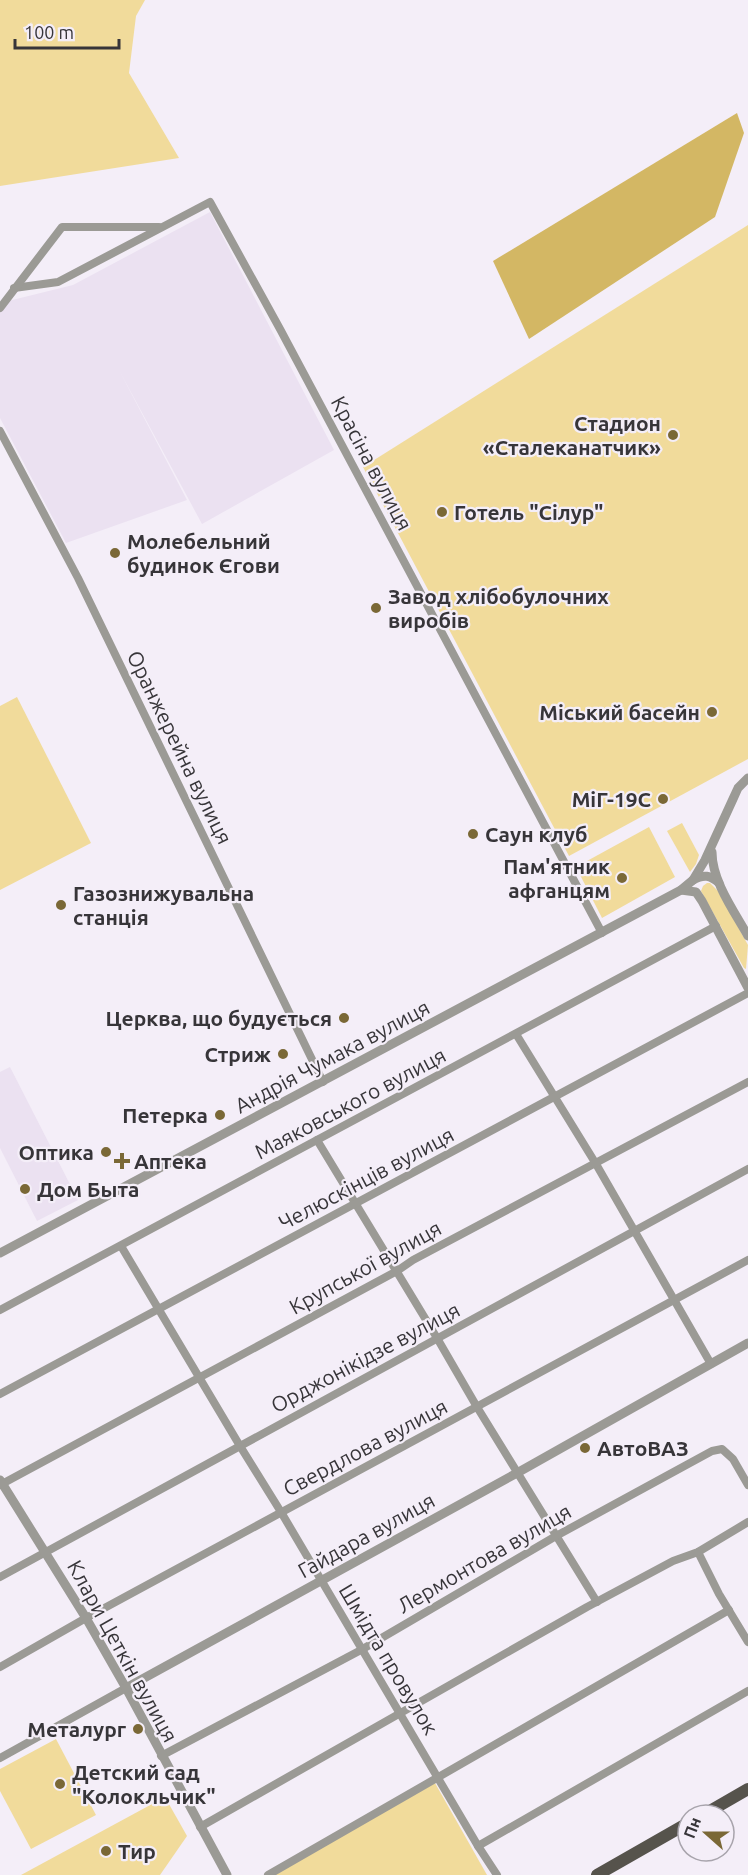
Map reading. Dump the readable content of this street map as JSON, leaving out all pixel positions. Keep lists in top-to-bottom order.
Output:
{
  "streets": {
    "street": [
      "Красіна вулиця",
      "Оранжерейна вулиця",
      "Андрія Чумака вулиця",
      "Маяковського вулиця",
      "Челюскінців вулиця",
      "Крупської вулиця",
      "Орджонікідзе вулиця",
      "Свердлова вулиця",
      "Гайдара вулиця",
      "Лермонтова вулиця",
      "Клари Цеткін вулиця",
      "Шмідта провулок"
    ]
  },
  "crossings": [
    ["Красіна вулиця", "Андрія Чумака вулиця"],
    ["Оранжерейна вулиця", "Андрія Чумака вулиця"],
    ["Маяковського вулиця", "Шмідта провулок"],
    ["Челюскінців вулиця", "Шмідта провулок"],
    ["Крупської вулиця", "Клари Цеткін вулиця"],
    ["Крупської вулиця", "Шмідта провулок"],
    ["Орджонікідзе вулиця", "Клари Цеткін вулиця"],
    ["Орджонікідзе вулиця", "Шмідта провулок"],
    ["Свердлова вулиця", "Клари Цеткін вулиця"],
    ["Свердлова вулиця", "Шмідта провулок"],
    ["Гайдара вулиця", "Клари Цеткін вулиця"],
    ["Гайдара вулиця", "Шмідта провулок"],
    ["Лермонтова вулиця", "Клари Цеткін вулиця"],
    ["Лермонтова вулиця", "Шмідта провулок"]
  ],
  "places": {
    "other": [
      "Стадион «Сталеканатчик»",
      "Готель \"Сілур\"",
      "Молебельний будинок Єгови",
      "Завод хлібобулочних виробів",
      "Міський басейн",
      "МіГ-19С",
      "Саун клуб",
      "Пам'ятник афганцям",
      "Газознижувальна станція",
      "Церква, що будується",
      "Стриж",
      "Петерка",
      "Оптика",
      "Дом Быта",
      "АвтоВАЗ",
      "Металург",
      "Детский сад \"Колокльчик\"",
      "Тир"
    ],
    "health": ["Аптека"]
  },
  "scale_bar": "100 m",
  "north": "left"
}
